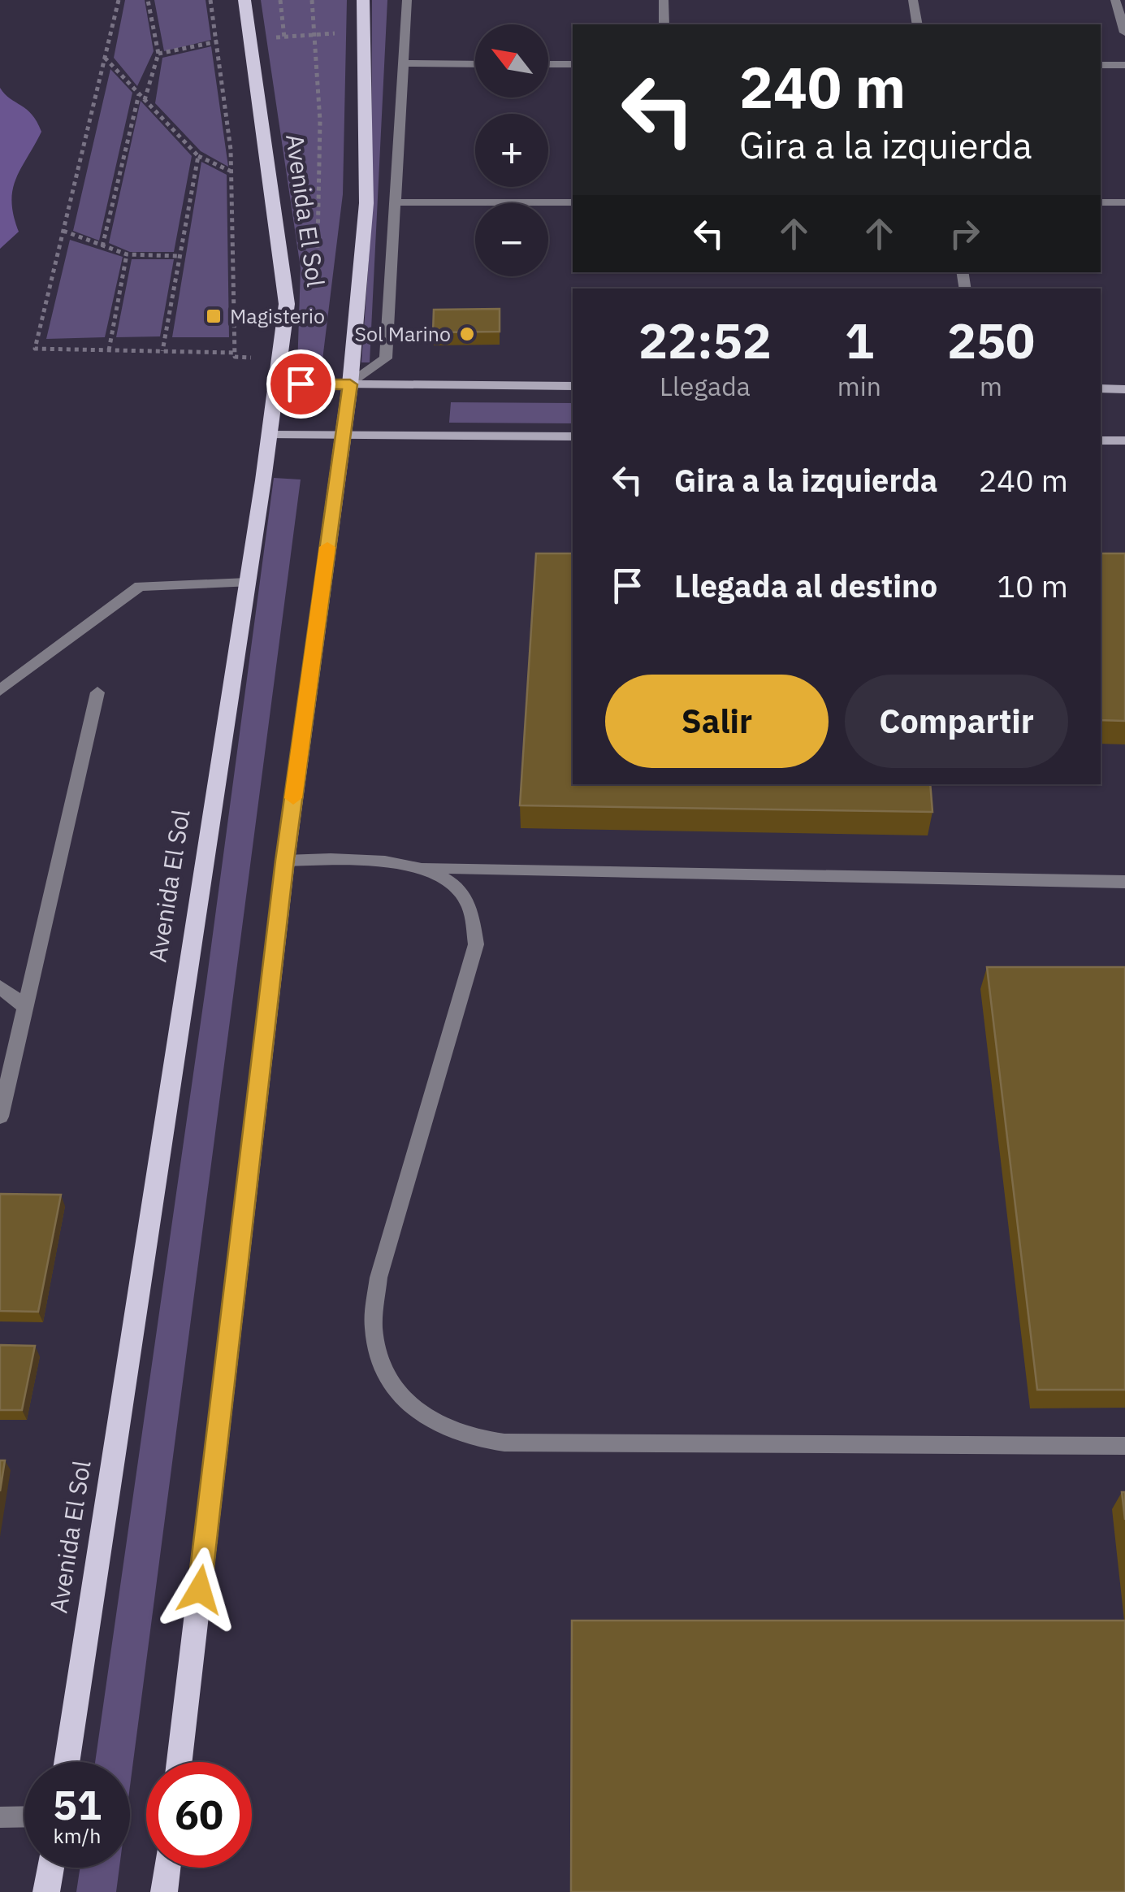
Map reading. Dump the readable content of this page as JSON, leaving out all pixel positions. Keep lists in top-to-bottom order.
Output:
{
  "streets": {
    "main road": ["Avenida El Sol"]
  },
  "places": {
    "transit": ["Magisterio"],
    "other": ["Sol Marino"]
  },
  "north": "top left",
  "page": {
    "map_buttons": ["+", "−"],
    "turn": ["240 m", "Gira a la izquierda"],
    "eta": [
      "22:52",
      "Llegada",
      "1",
      "min",
      "250",
      "m"
    ],
    "list": [
      {
        "name": "Gira a la izquierda",
        "value": "240 m"
      },
      {
        "name": "Llegada al destino",
        "value": "10 m"
      }
    ],
    "buttons": ["Salir", "Compartir"],
    "speed": "51 km/h",
    "limit": "60"
  }
}
